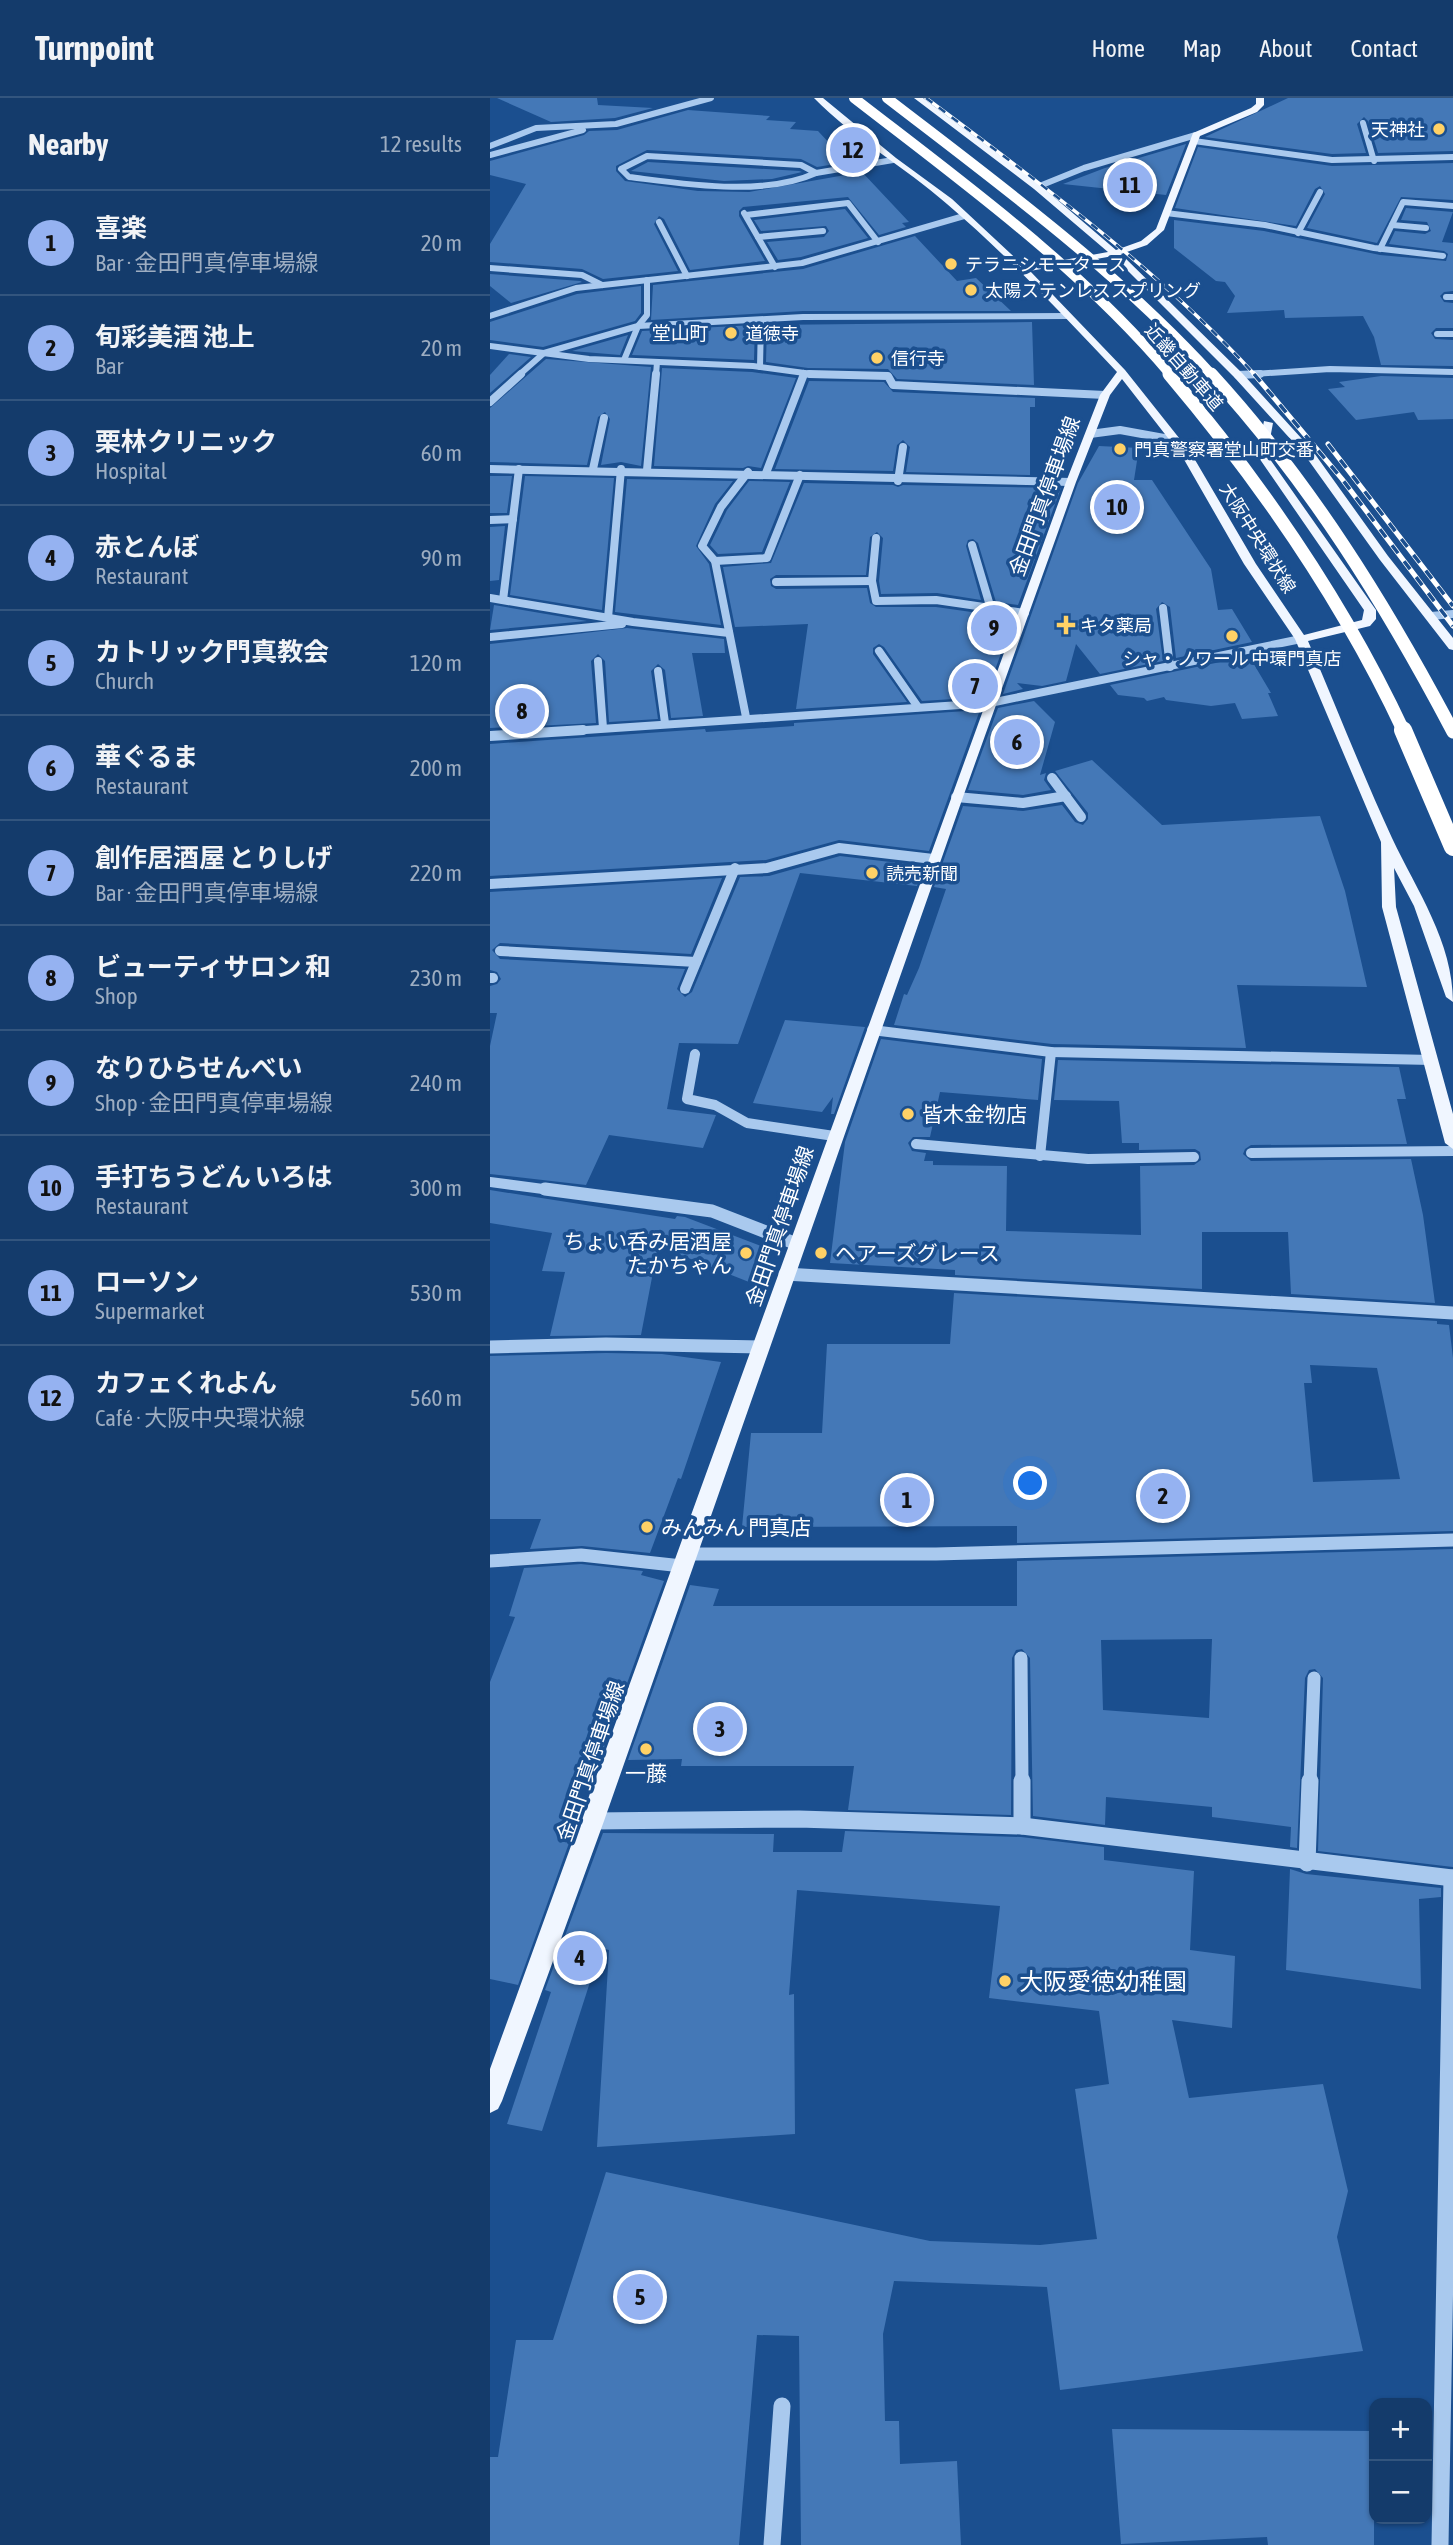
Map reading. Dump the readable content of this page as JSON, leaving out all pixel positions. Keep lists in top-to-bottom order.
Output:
{
  "streets": {
    "highway": ["近畿自動車道"],
    "main road": ["金田門真停車場線", "大阪中央環状線"]
  },
  "crossings": [
    ["金田門真停車場線", "大阪中央環状線"]
  ],
  "districts": ["堂山町"],
  "places": {
    "other": [
      "天神社",
      "テラニシモータース",
      "太陽ステンレススプリング",
      "道徳寺",
      "信行寺",
      "門真警察署堂山町交番",
      "シャ・ノワール 中環門真店",
      "読売新聞",
      "皆木金物店",
      "ちょい呑み居酒屋 たかちゃん",
      "ヘアーズグレース",
      "みんみん 門真店",
      "一藤",
      "大阪愛徳幼稚園"
    ],
    "health": ["キタ薬局"]
  },
  "page": {
    "header": "Turnpoint",
    "nav": [
      "Home",
      "Map",
      "About",
      "Contact"
    ],
    "heading": ["Nearby", "12 results"],
    "pins": [
      "12",
      "11",
      "10",
      "9",
      "7",
      "8",
      "6",
      "2",
      "1",
      "3",
      "4",
      "5"
    ],
    "list": [
      {
        "mark": "1",
        "name": "喜楽",
        "note": "Bar · 金田門真停車場線",
        "value": "20 m"
      },
      {
        "mark": "2",
        "name": "旬彩美酒 池上",
        "note": "Bar",
        "value": "20 m"
      },
      {
        "mark": "3",
        "name": "栗林クリニック",
        "note": "Hospital",
        "value": "60 m"
      },
      {
        "mark": "4",
        "name": "赤とんぼ",
        "note": "Restaurant",
        "value": "90 m"
      },
      {
        "mark": "5",
        "name": "カトリック門真教会",
        "note": "Church",
        "value": "120 m"
      },
      {
        "mark": "6",
        "name": "華ぐるま",
        "note": "Restaurant",
        "value": "200 m"
      },
      {
        "mark": "7",
        "name": "創作居酒屋 とりしげ",
        "note": "Bar · 金田門真停車場線",
        "value": "220 m"
      },
      {
        "mark": "8",
        "name": "ビューティサロン 和",
        "note": "Shop",
        "value": "230 m"
      },
      {
        "mark": "9",
        "name": "なりひらせんべい",
        "note": "Shop · 金田門真停車場線",
        "value": "240 m"
      },
      {
        "mark": "10",
        "name": "手打ちうどん いろは",
        "note": "Restaurant",
        "value": "300 m"
      },
      {
        "mark": "11",
        "name": "ローソン",
        "note": "Supermarket",
        "value": "530 m"
      },
      {
        "mark": "12",
        "name": "カフェくれよん",
        "note": "Café · 大阪中央環状線",
        "value": "560 m"
      }
    ],
    "map_buttons": ["+", "−"]
  }
}
